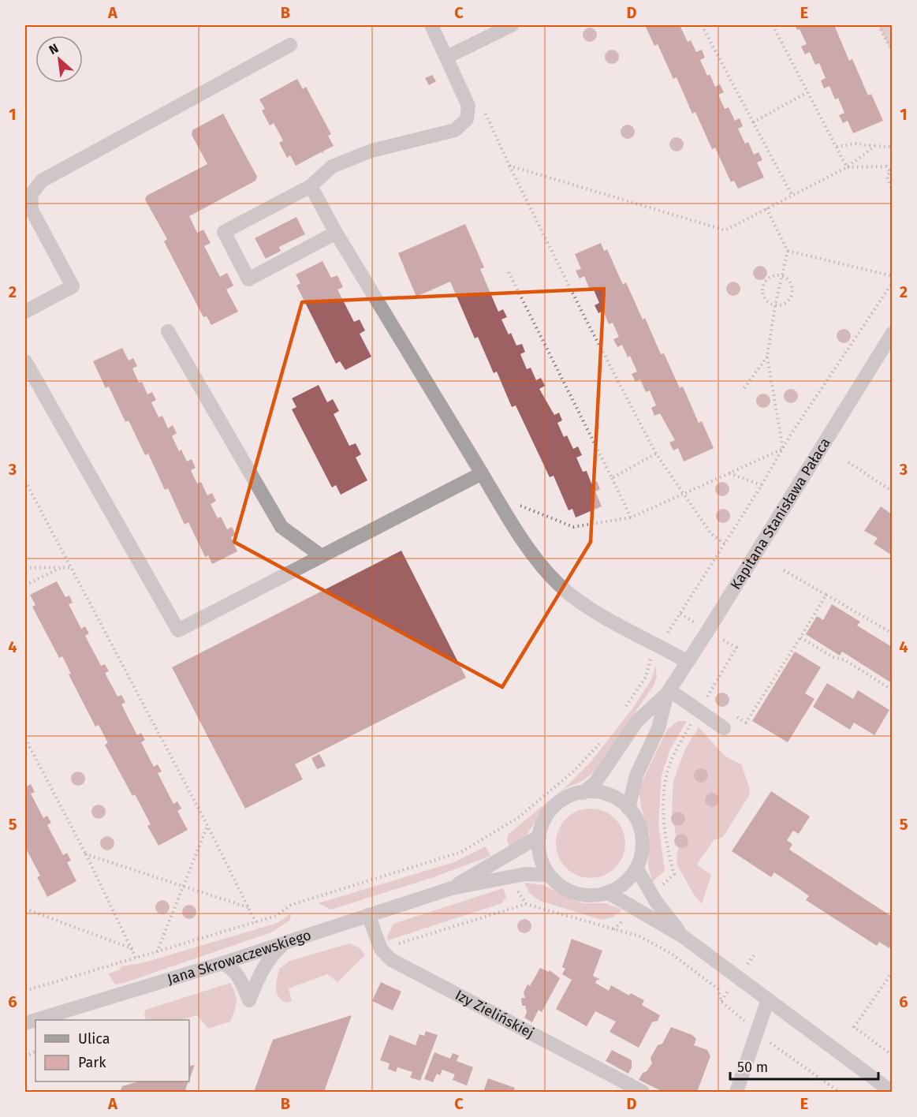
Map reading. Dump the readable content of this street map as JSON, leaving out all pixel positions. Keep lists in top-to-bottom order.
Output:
{
  "streets": {
    "street": ["Kapitana Stanisława Pałaca", "Jana Skrowaczewskiego", "Izy Zielińskiej"]
  },
  "crossings": [
    ["Kapitana Stanisława Pałaca", "Jana Skrowaczewskiego"]
  ],
  "legend": ["Ulica", "Park"],
  "scale_bar": "50 m",
  "north": "top left",
  "grid": {
    "columns": [
      "A",
      "B",
      "C",
      "D",
      "E"
    ],
    "rows": [
      "1",
      "2",
      "3",
      "4",
      "5",
      "6"
    ]
  }
}
